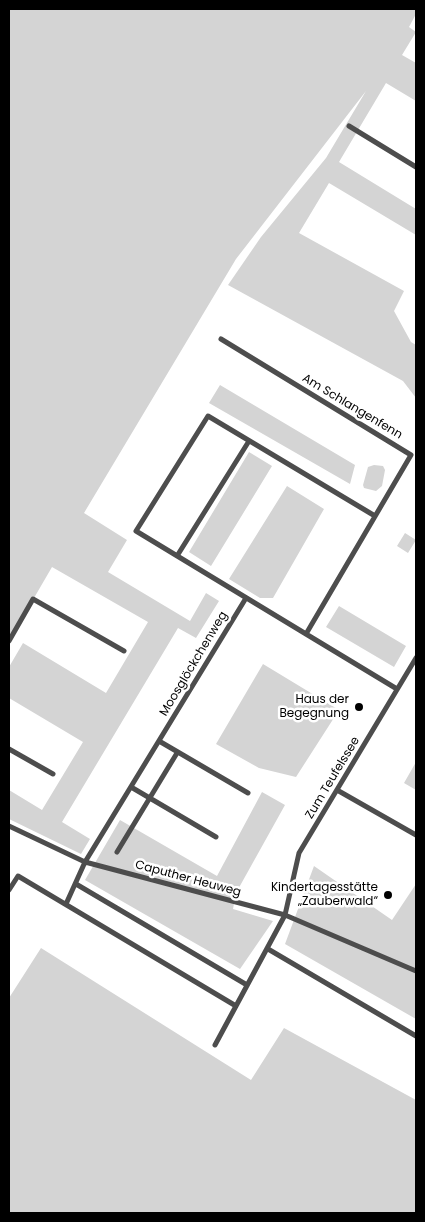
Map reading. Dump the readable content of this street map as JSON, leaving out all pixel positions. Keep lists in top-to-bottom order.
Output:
{
  "streets": {
    "street": [
      "Am Schlangenfenn",
      "Moosglöckchenweg",
      "Zum Teufelssee",
      "Caputher Heuweg"
    ]
  },
  "crossings": [
    ["Moosglöckchenweg", "Caputher Heuweg"],
    ["Zum Teufelssee", "Caputher Heuweg"]
  ],
  "places": ["Haus der Begegnung", "Kindertagesstätte „Zauberwald“"]
}
